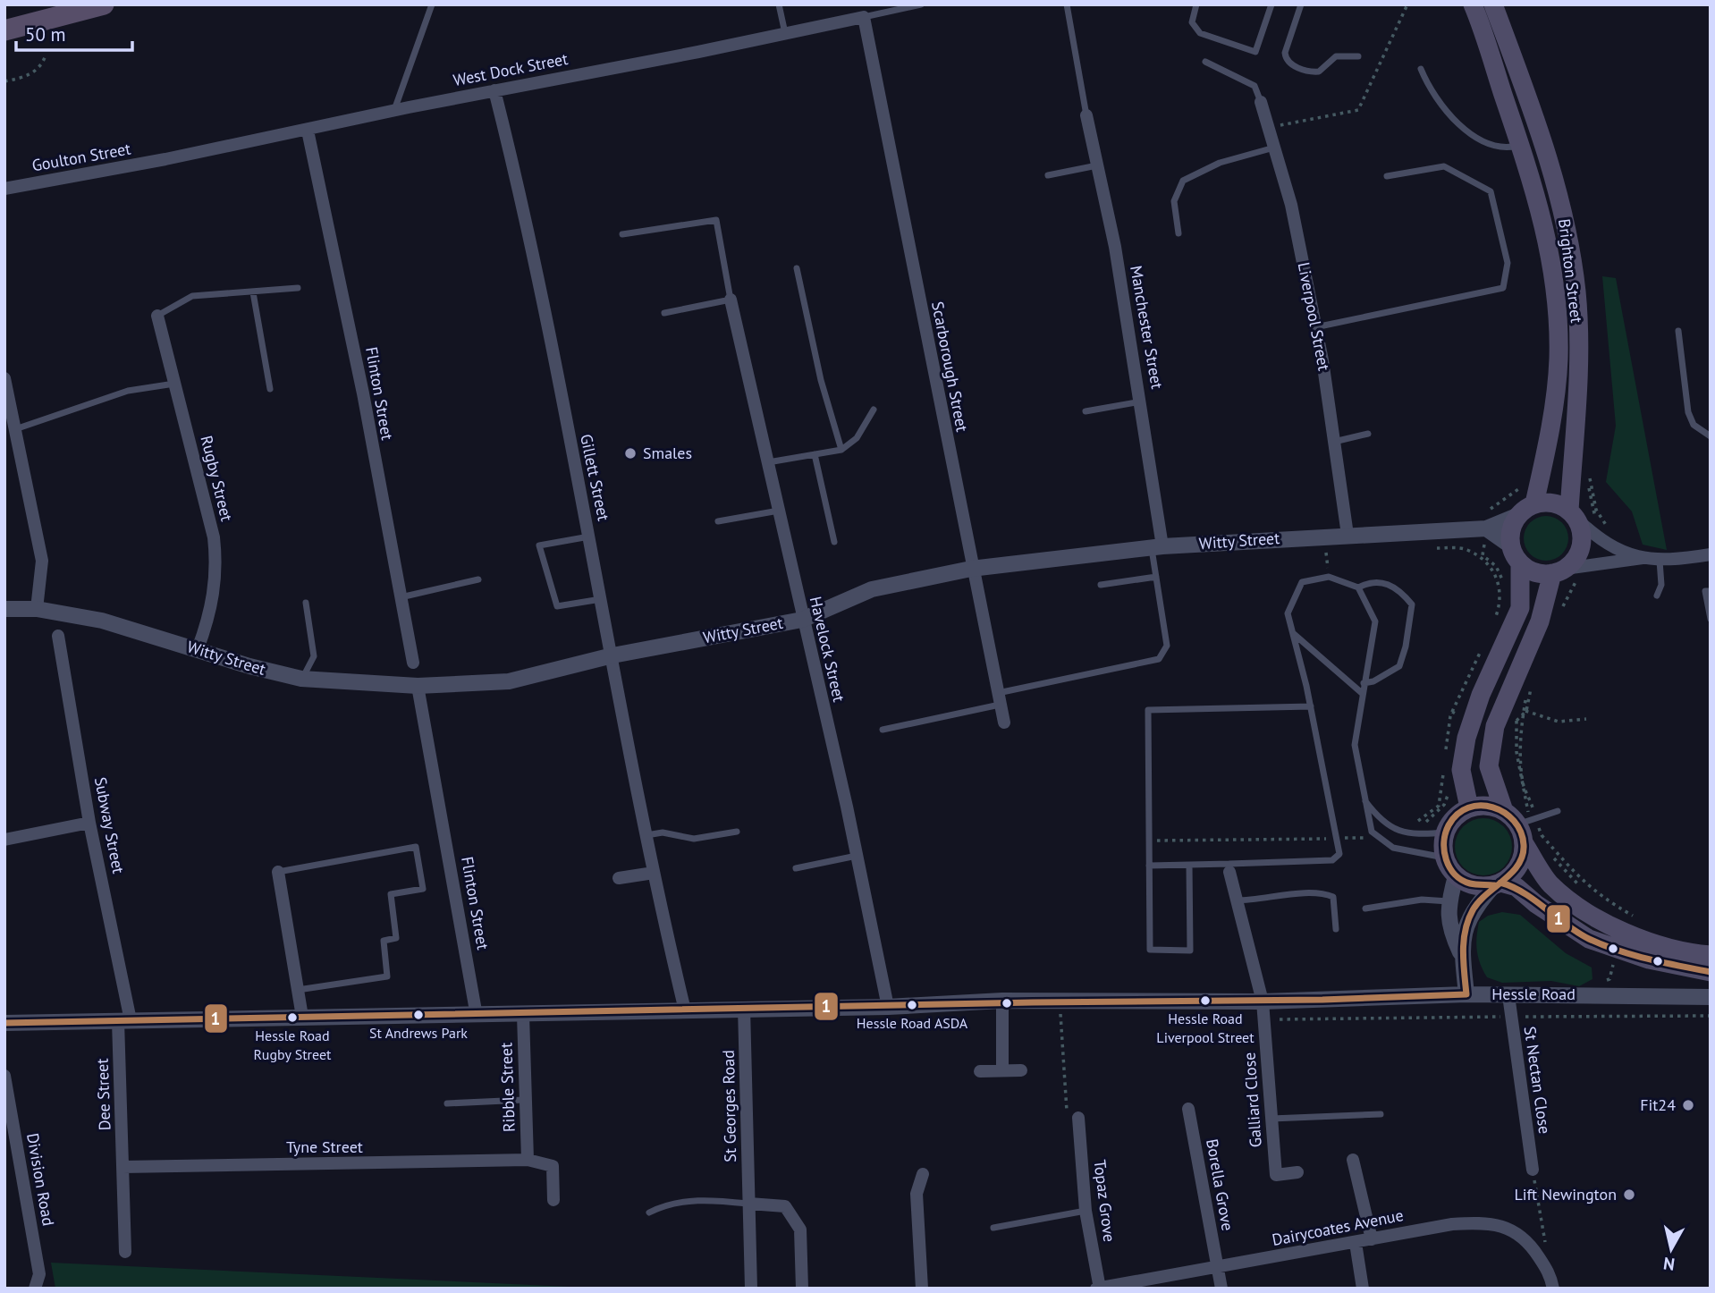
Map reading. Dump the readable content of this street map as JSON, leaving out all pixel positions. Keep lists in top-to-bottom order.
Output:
{
  "streets": {
    "main road": ["Brighton Street"],
    "street": [
      "West Dock Street",
      "Goulton Street",
      "Liverpool Street",
      "Manchester Street",
      "Scarborough Street",
      "Flinton Street",
      "Gillett Street",
      "Rugby Street",
      "Witty Street",
      "Havelock Street",
      "Subway Street",
      "Hessle Road",
      "St Nectan Close",
      "Ribble Street",
      "Dee Street",
      "Galliard Close",
      "St Georges Road",
      "Tyne Street",
      "Division Road",
      "Borella Grove",
      "Topaz Grove",
      "Dairycoates Avenue"
    ]
  },
  "crossings": [
    ["West Dock Street", "Goulton Street"],
    ["West Dock Street", "Scarborough Street"],
    ["West Dock Street", "Flinton Street"],
    ["West Dock Street", "Gillett Street"],
    ["Brighton Street", "Witty Street"],
    ["Liverpool Street", "Witty Street"],
    ["Manchester Street", "Witty Street"],
    ["Scarborough Street", "Witty Street"],
    ["Flinton Street", "Witty Street"],
    ["Flinton Street", "Hessle Road"],
    ["Gillett Street", "Witty Street"],
    ["Gillett Street", "Hessle Road"],
    ["Rugby Street", "Witty Street"],
    ["Witty Street", "Havelock Street"],
    ["Havelock Street", "Hessle Road"],
    ["Subway Street", "Hessle Road"],
    ["Subway Street", "Dee Street"],
    ["Hessle Road", "St Nectan Close"],
    ["Hessle Road", "Ribble Street"],
    ["Hessle Road", "Dee Street"],
    ["Hessle Road", "Galliard Close"],
    ["Hessle Road", "St Georges Road"],
    ["Ribble Street", "Tyne Street"],
    ["Dee Street", "Tyne Street"],
    ["Borella Grove", "Dairycoates Avenue"],
    ["Topaz Grove", "Dairycoates Avenue"]
  ],
  "places": [
    "Smales",
    "Hessle Road Liverpool Street",
    "Hessle Road ASDA",
    "St Andrews Park",
    "Hessle Road Rugby Street",
    "Fit24",
    "Lift Newington"
  ],
  "lines": ["transit line 1"],
  "scale_bar": "50 m",
  "north": "bottom"
}
